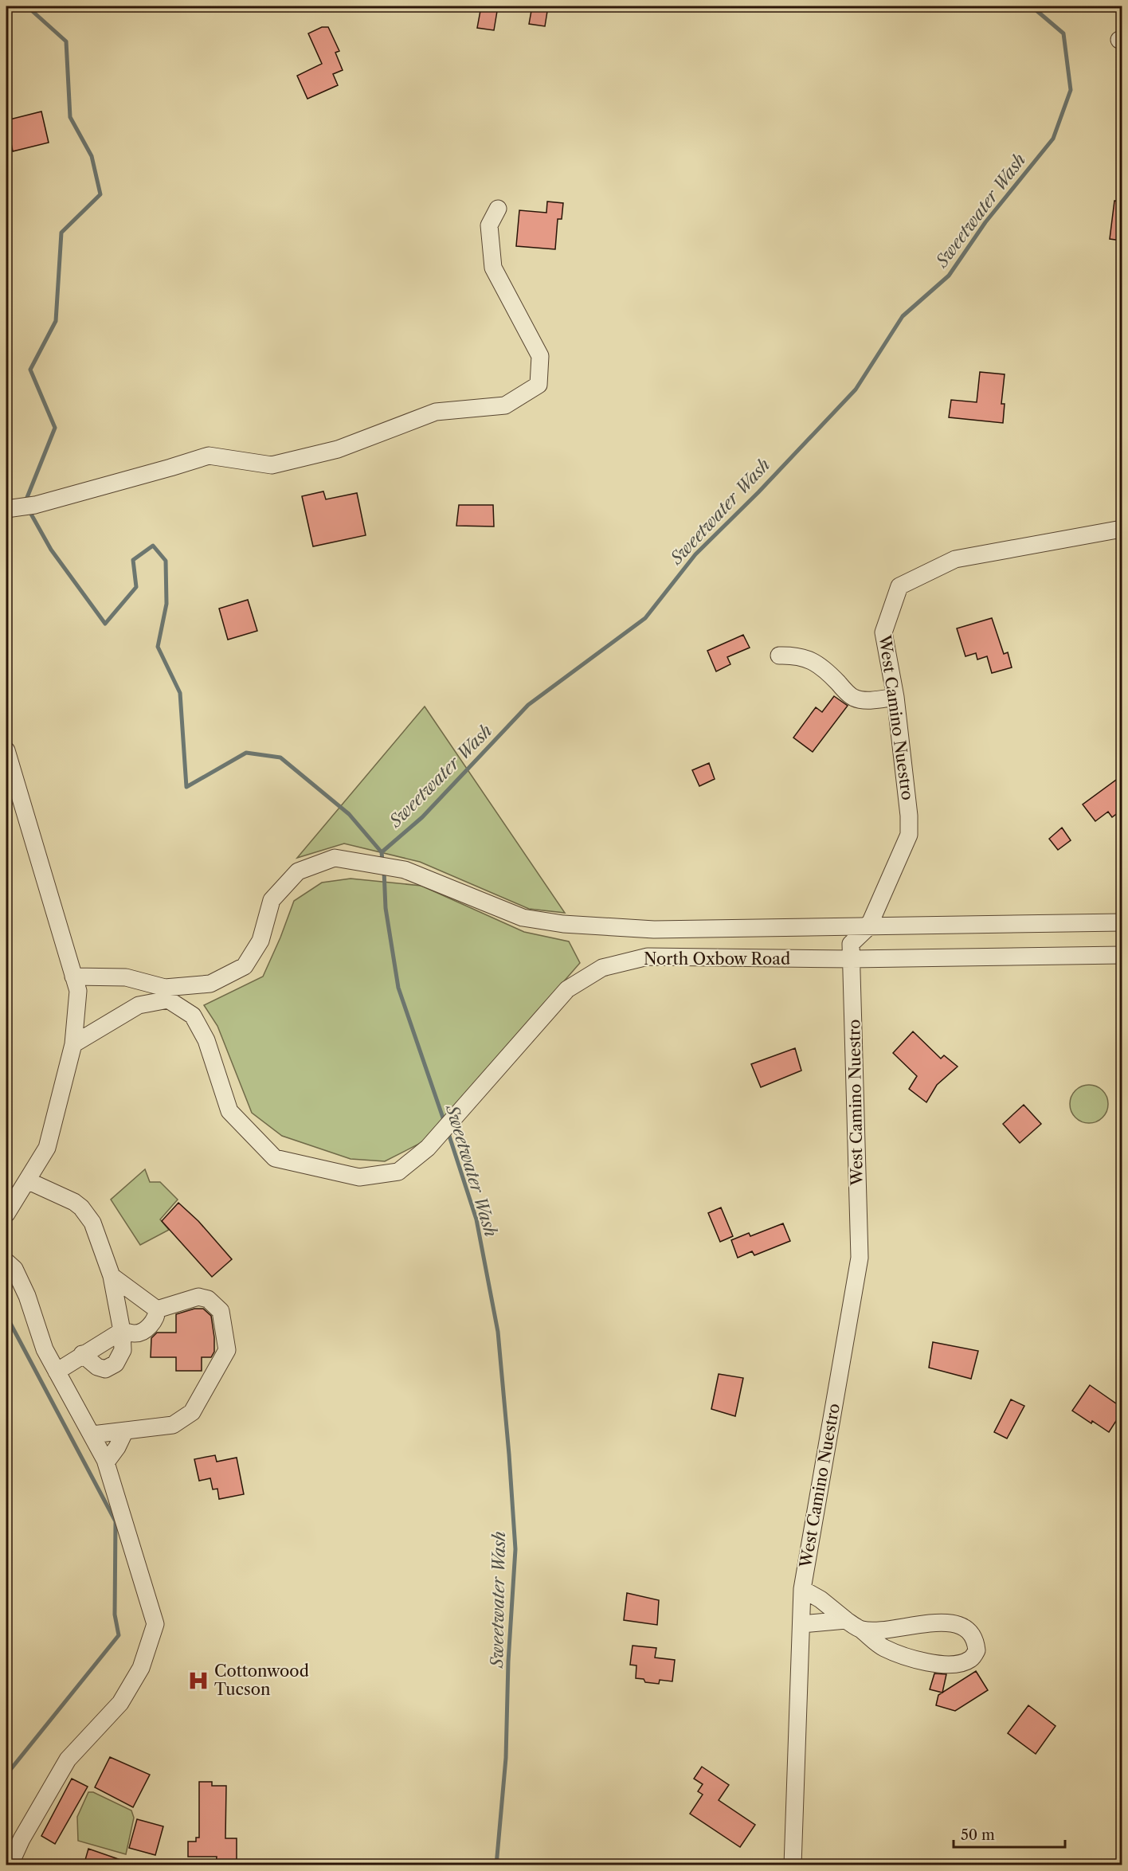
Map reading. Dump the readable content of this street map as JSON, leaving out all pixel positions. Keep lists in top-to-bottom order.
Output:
{
  "streets": {
    "street": ["West Camino Nuestro", "North Oxbow Road"]
  },
  "crossings": [
    ["West Camino Nuestro", "North Oxbow Road"]
  ],
  "water": ["Sweetwater Wash"],
  "places": {
    "hospital": ["Cottonwood Tucson"]
  },
  "scale_bar": "50 m"
}
